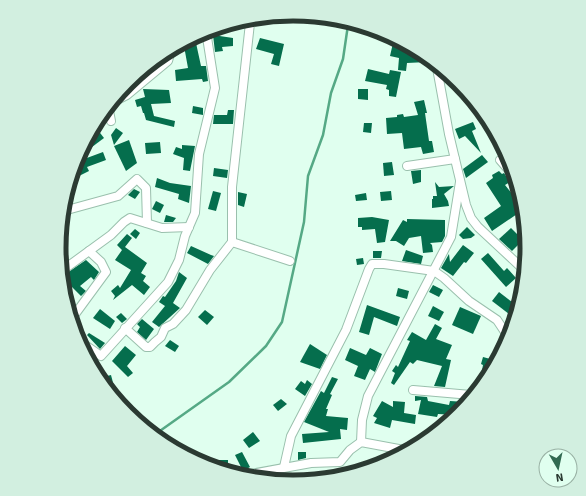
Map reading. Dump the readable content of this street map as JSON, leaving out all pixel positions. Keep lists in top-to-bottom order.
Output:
{
  "north": "bottom"
}
